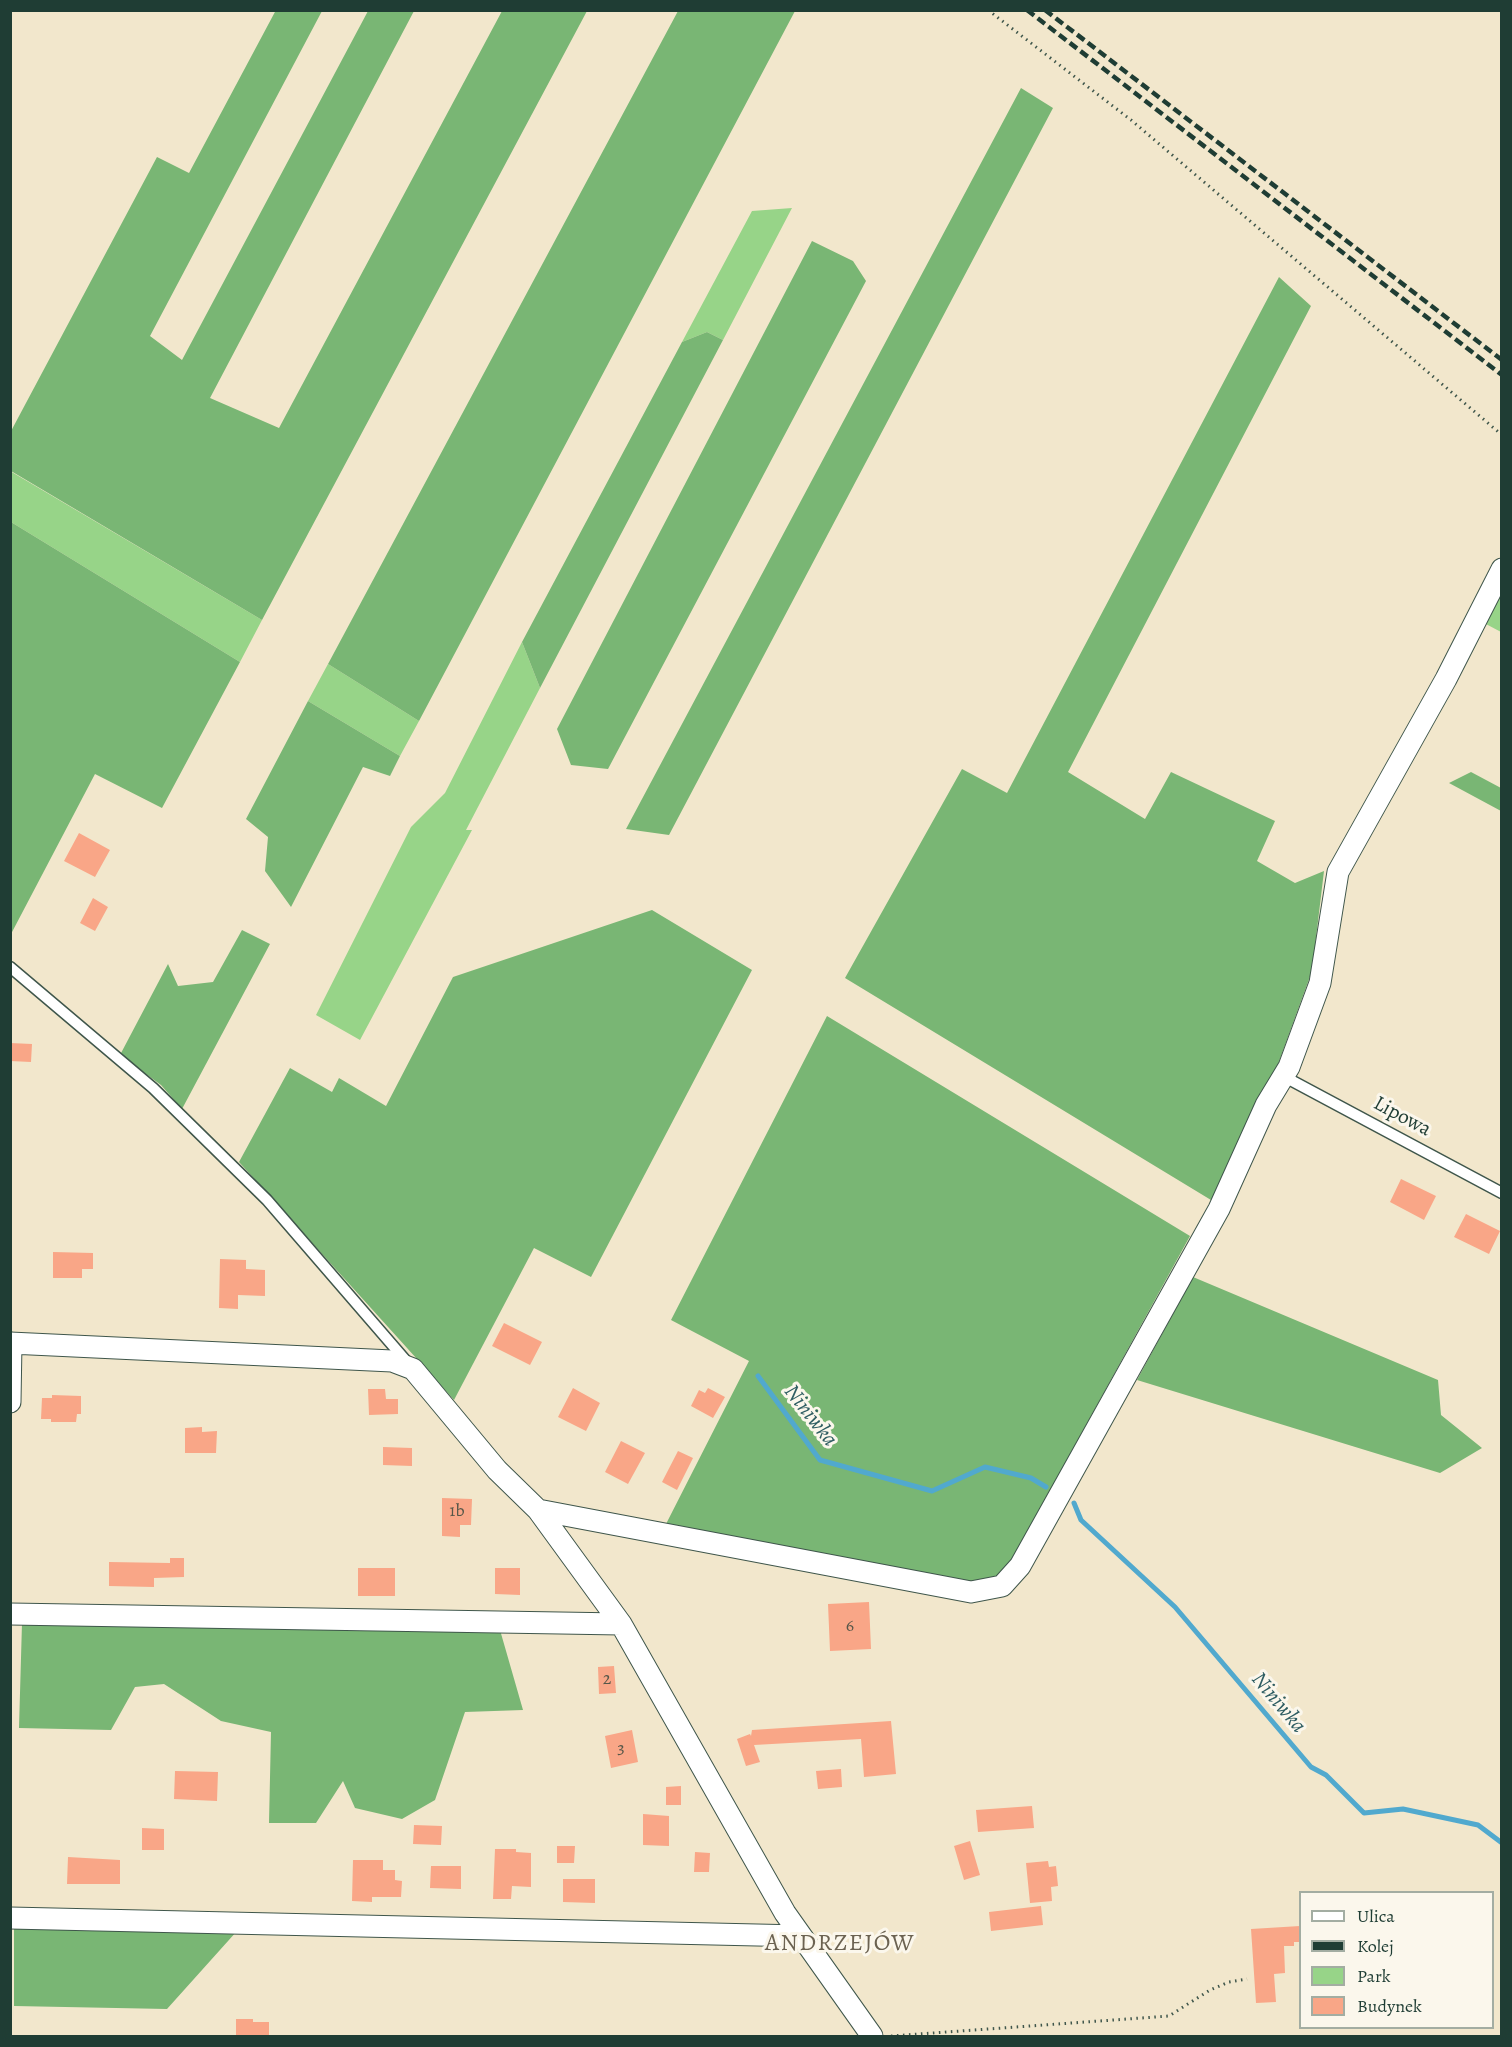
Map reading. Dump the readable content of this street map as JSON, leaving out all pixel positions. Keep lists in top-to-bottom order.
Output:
{
  "streets": {
    "lane": ["Lipowa"]
  },
  "districts": ["ANDRZEJÓW"],
  "water": ["Niniwka"],
  "house_numbers": [
    "1b",
    "6",
    "2",
    "3"
  ],
  "legend": [
    "Ulica",
    "Kolej",
    "Park",
    "Budynek"
  ]
}
